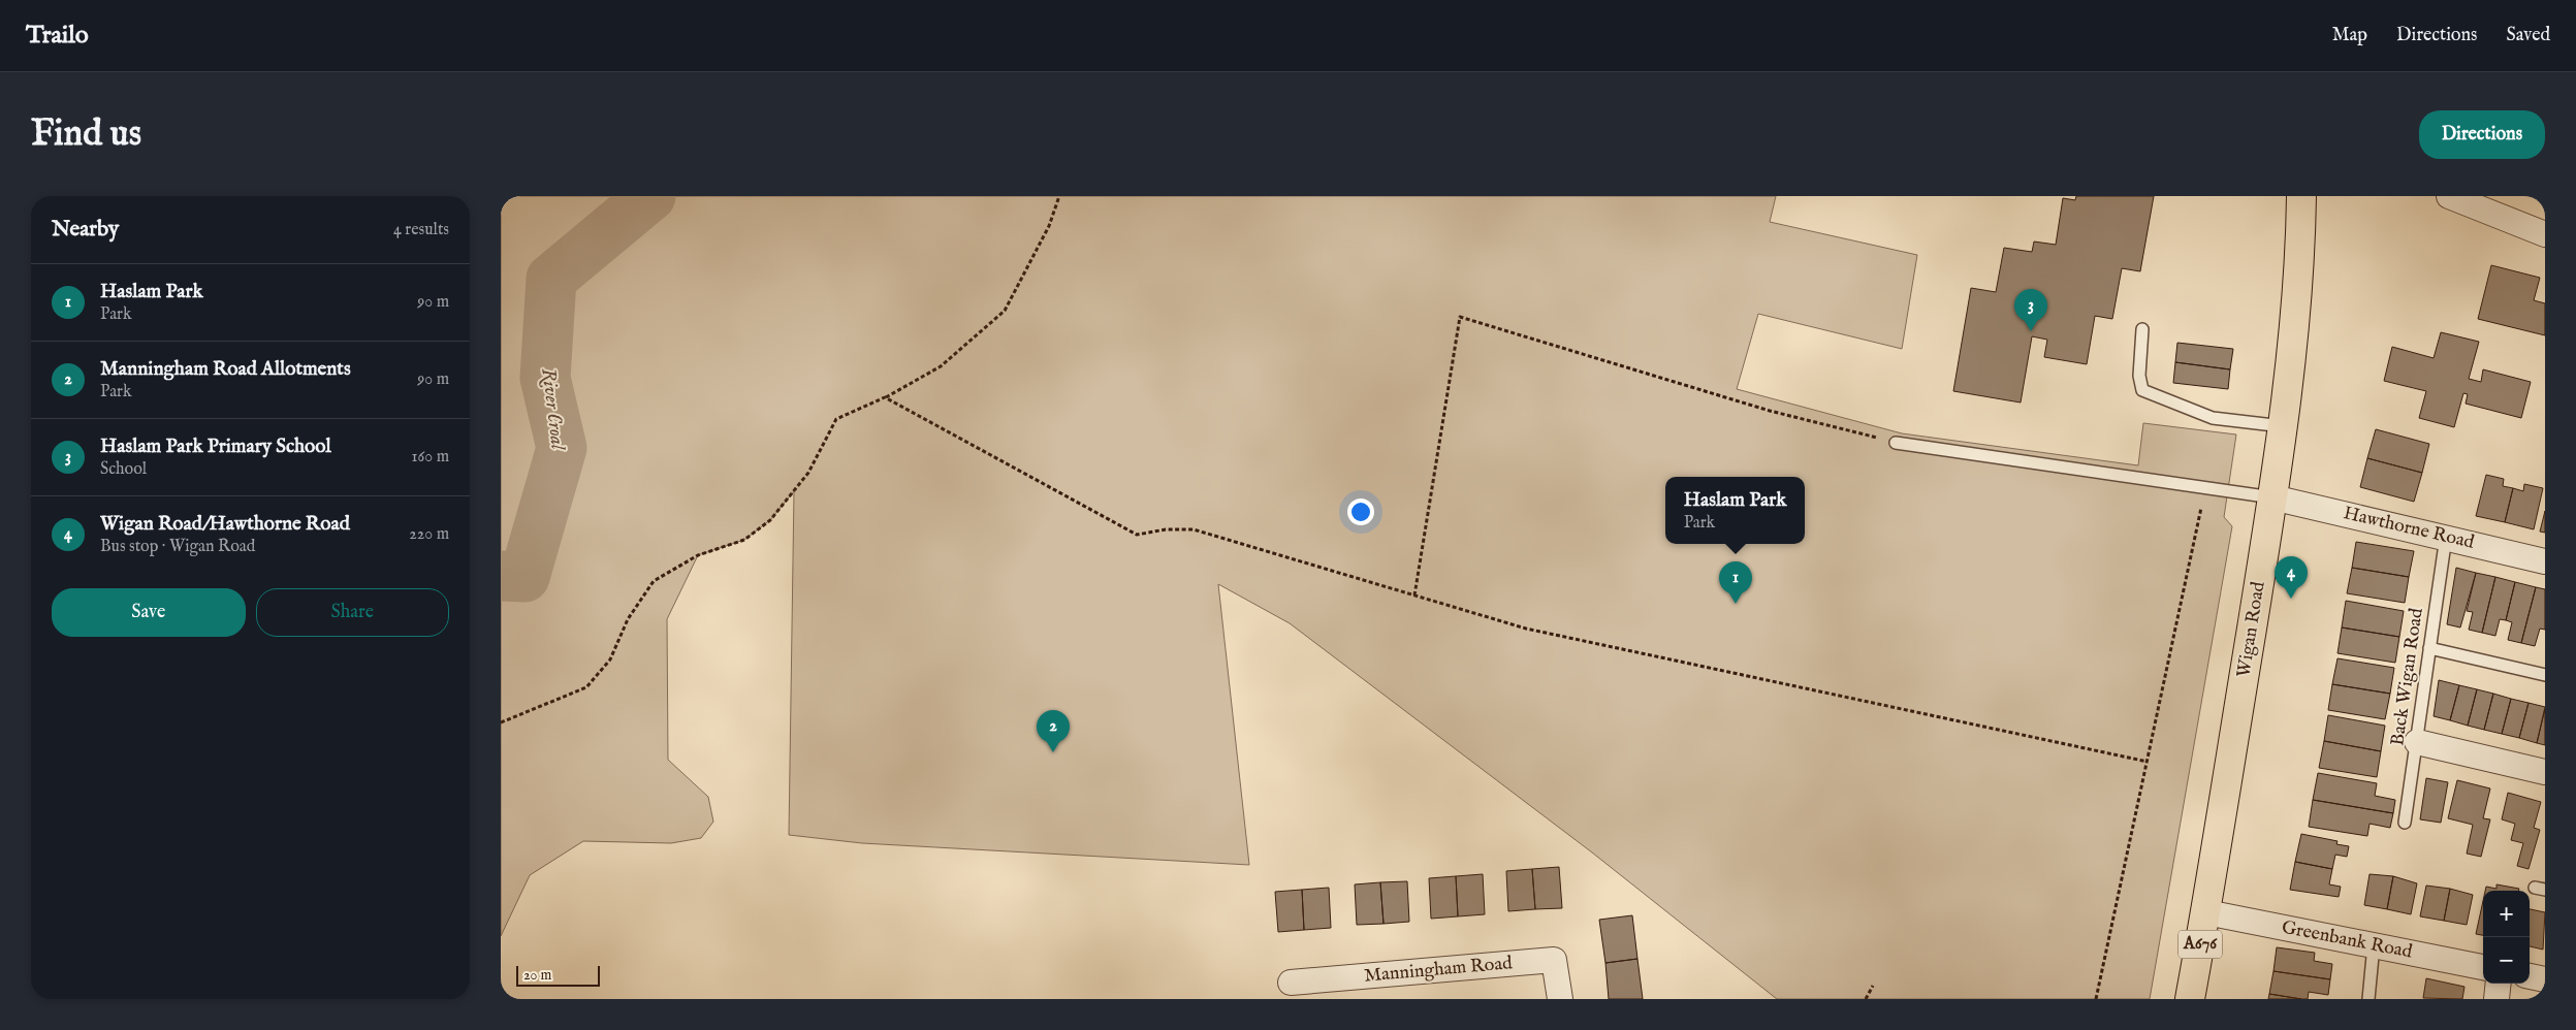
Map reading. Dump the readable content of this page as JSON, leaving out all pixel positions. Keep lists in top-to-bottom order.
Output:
{
  "streets": {
    "main road": ["Wigan Road", "A676"],
    "street": ["Hawthorne Road", "Greenbank Road", "Manningham Road"],
    "lane": ["Back Wigan Road"]
  },
  "crossings": [
    ["Hawthorne Road", "Wigan Road"],
    ["Hawthorne Road", "Back Wigan Road"],
    ["Wigan Road", "Greenbank Road"]
  ],
  "water": ["River Croal"],
  "scale_bar": "20 m",
  "page": {
    "header": "Trailo",
    "nav": ["Map", "Directions", "Saved"],
    "buttons": [
      "Directions",
      ["Save", "Share"]
    ],
    "title": "Find us",
    "heading": ["Nearby", "4 results"],
    "list": [
      {
        "mark": "1",
        "name": "Haslam Park",
        "note": "Park",
        "value": "90 m"
      },
      {
        "mark": "2",
        "name": "Manningham Road Allotments",
        "note": "Park",
        "value": "90 m"
      },
      {
        "mark": "3",
        "name": "Haslam Park Primary School",
        "note": "School",
        "value": "160 m"
      },
      {
        "mark": "4",
        "name": "Wigan Road/Hawthorne Road",
        "note": "Bus stop · Wigan Road",
        "value": "220 m"
      }
    ],
    "pins": [
      "3",
      "4",
      "1",
      "2"
    ],
    "popup": ["Haslam Park", "Park"],
    "map_buttons": ["+", "−"],
    "scale": "20 m"
  }
}
